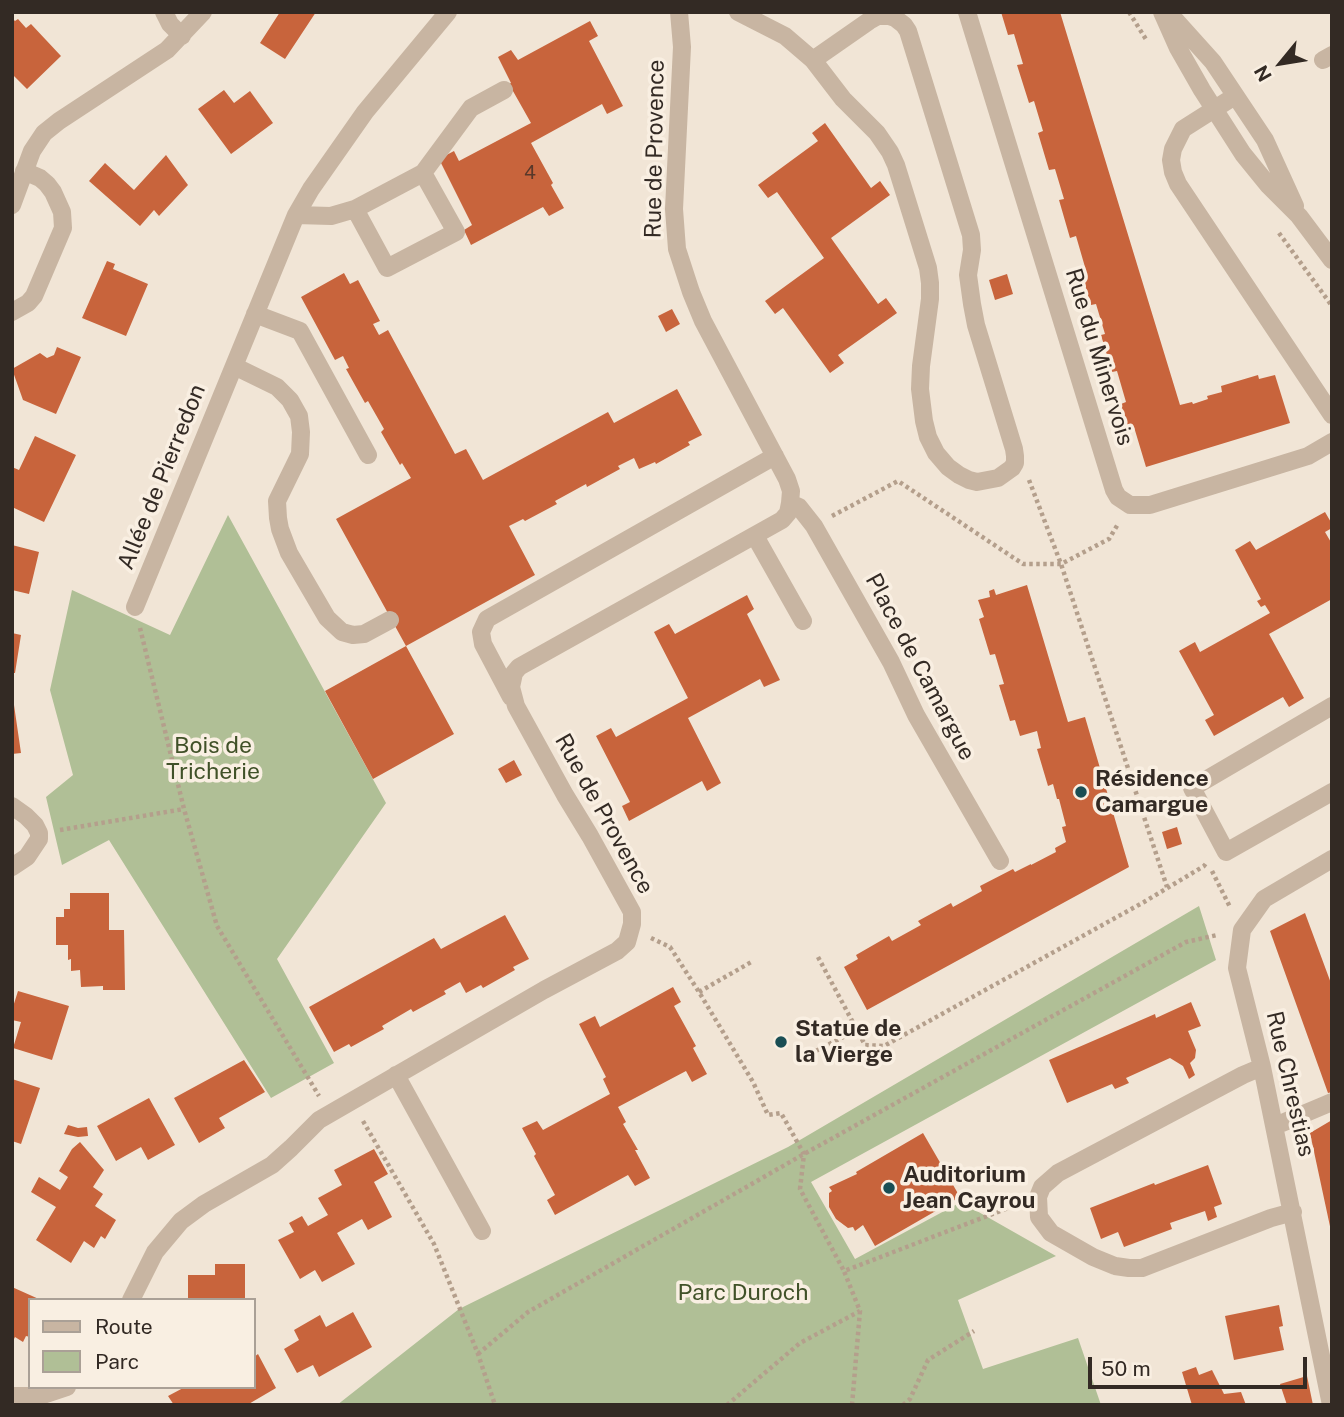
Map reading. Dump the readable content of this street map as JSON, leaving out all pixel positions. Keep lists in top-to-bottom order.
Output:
{
  "streets": {
    "street": [
      "Rue de Provence",
      "Rue du Minervois",
      "Allée de Pierredon",
      "Place de Camargue",
      "Rue Chrestias"
    ]
  },
  "crossings": [
    ["Rue de Provence", "Place de Camargue"]
  ],
  "parks": ["Bois de Tricherie", "Parc Duroch"],
  "places": ["Résidence Camargue", "Statue de la Vierge", "Auditorium Jean Cayrou"],
  "house_numbers": ["4"],
  "legend": ["Route", "Parc"],
  "scale_bar": "50 m",
  "north": "bottom left"
}
